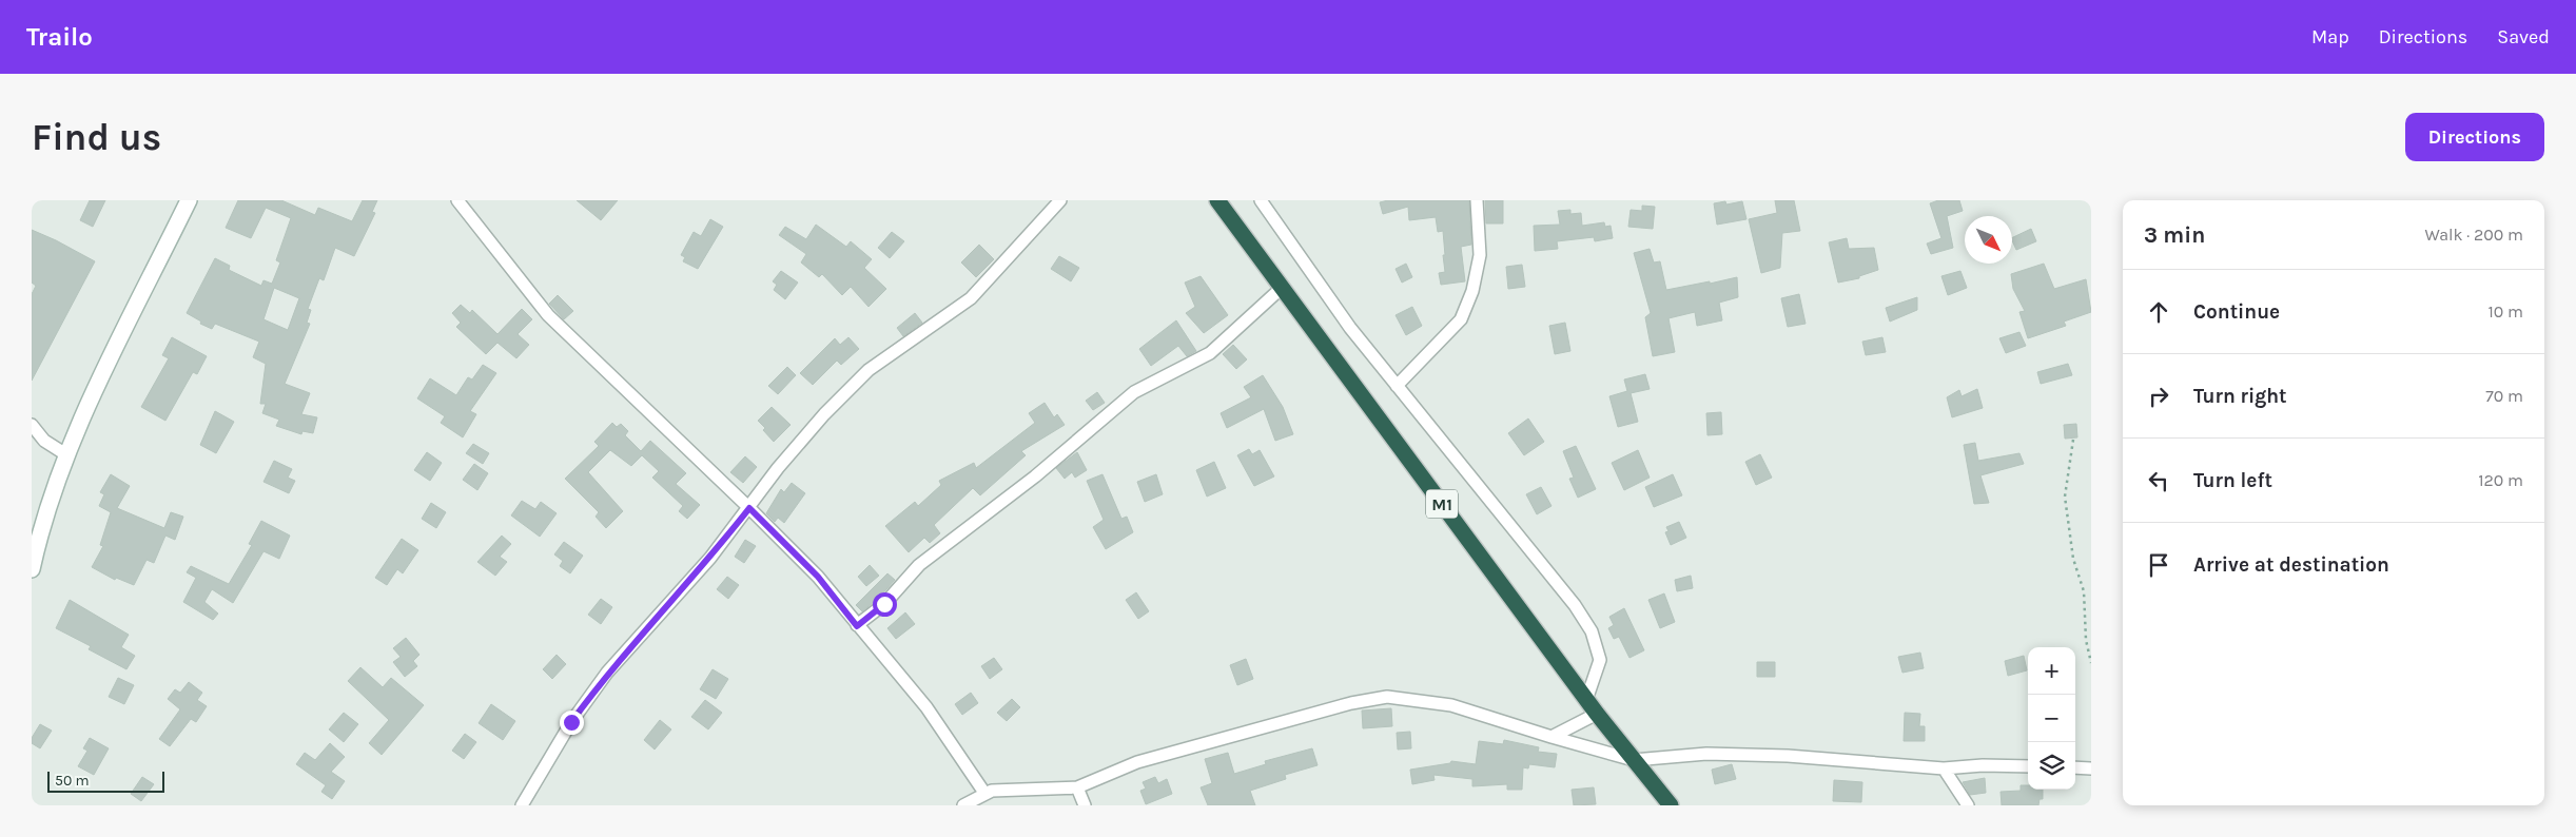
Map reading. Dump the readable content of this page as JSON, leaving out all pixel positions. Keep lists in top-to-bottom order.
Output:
{
  "streets": {
    "highway": ["M1"]
  },
  "scale_bar": "50 m",
  "north": "bottom right",
  "page": {
    "header": "Trailo",
    "nav": ["Map", "Directions", "Saved"],
    "buttons": "Directions",
    "title": "Find us",
    "heading": ["3 min", "Walk · 200 m"],
    "list": [
      ["Continue", "10 m"],
      ["Turn right", "70 m"],
      ["Turn left", "120 m"],
      "Arrive at destination"
    ],
    "map_buttons": ["+", "−"],
    "scale": "50 m"
  }
}
